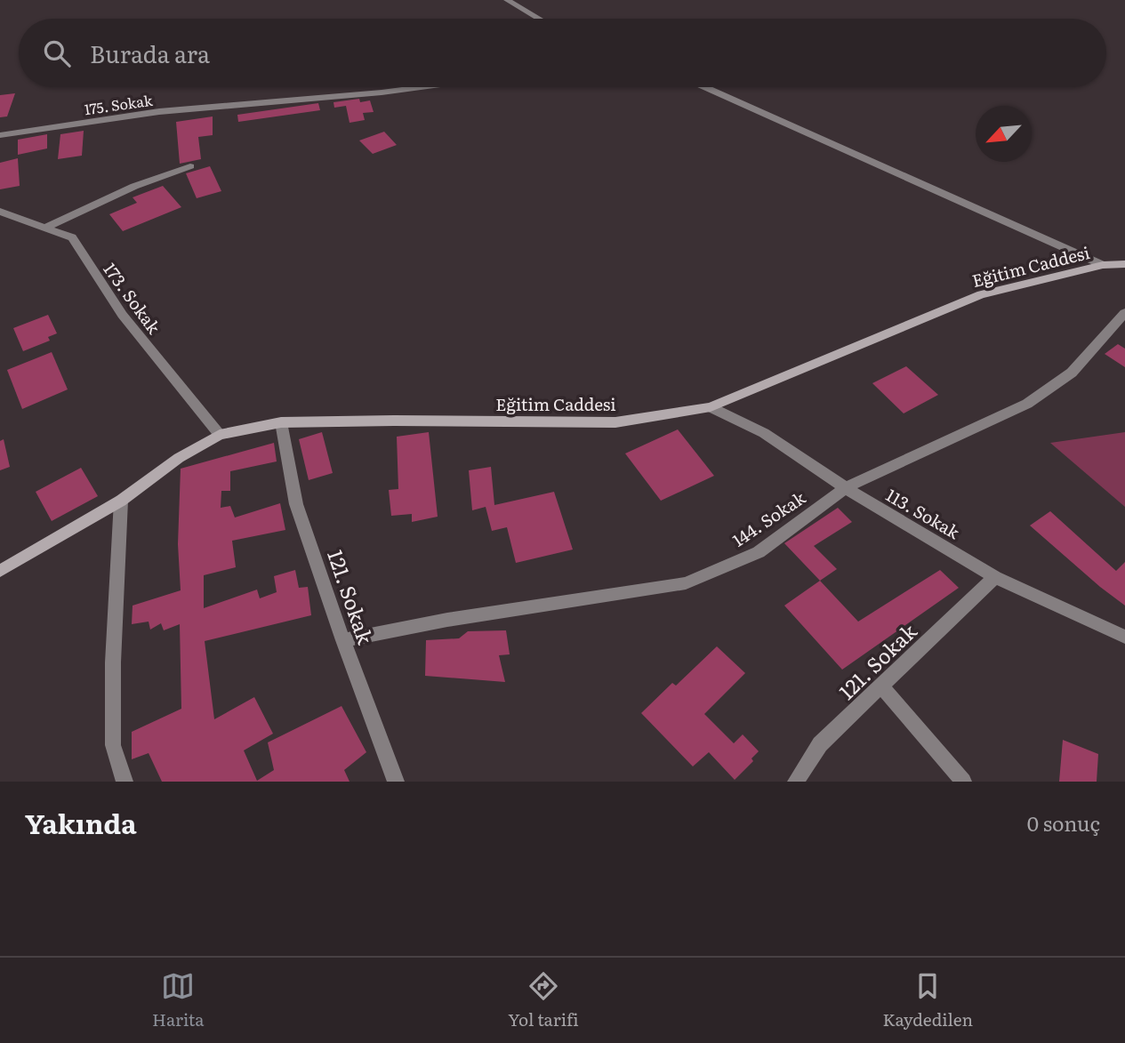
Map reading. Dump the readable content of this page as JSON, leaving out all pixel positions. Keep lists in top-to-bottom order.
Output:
{
  "streets": {
    "street": [
      "175. Sokak",
      "Eğitim Caddesi",
      "173. Sokak",
      "113. Sokak",
      "144. Sokak",
      "121. Sokak"
    ]
  },
  "crossings": [
    ["Eğitim Caddesi", "173. Sokak"],
    ["Eğitim Caddesi", "113. Sokak"],
    ["Eğitim Caddesi", "121. Sokak"],
    ["113. Sokak", "144. Sokak"],
    ["113. Sokak", "121. Sokak"],
    ["144. Sokak", "121. Sokak"]
  ],
  "north": "bottom left",
  "page": {
    "search": "Burada ara",
    "heading": ["Yakında", "0 sonuç"],
    "nav": ["Harita", "Yol tarifi", "Kaydedilen"]
  }
}
